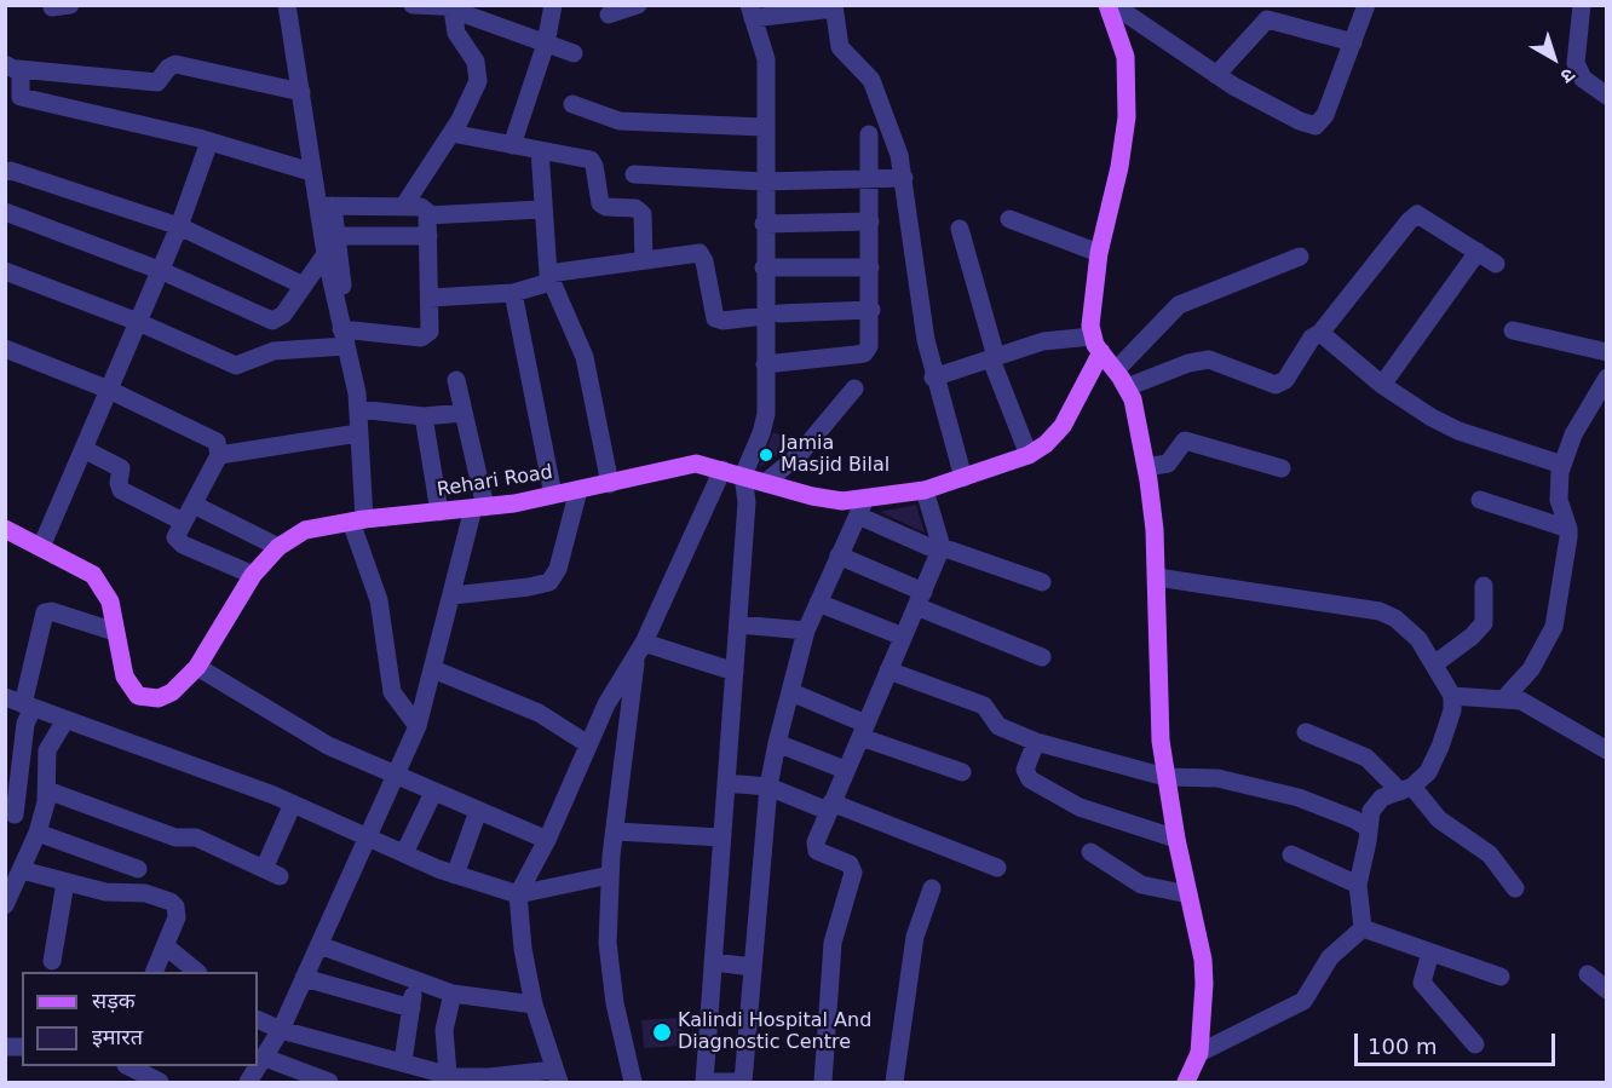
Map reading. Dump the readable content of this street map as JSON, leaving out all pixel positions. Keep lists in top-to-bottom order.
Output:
{
  "streets": {
    "main road": ["Rehari Road"]
  },
  "places": ["Jamia Masjid Bilal", "Kalindi Hospital And Diagnostic Centre"],
  "legend": ["सड़क", "इमारत"],
  "scale_bar": "100 m",
  "north": "bottom right"
}
